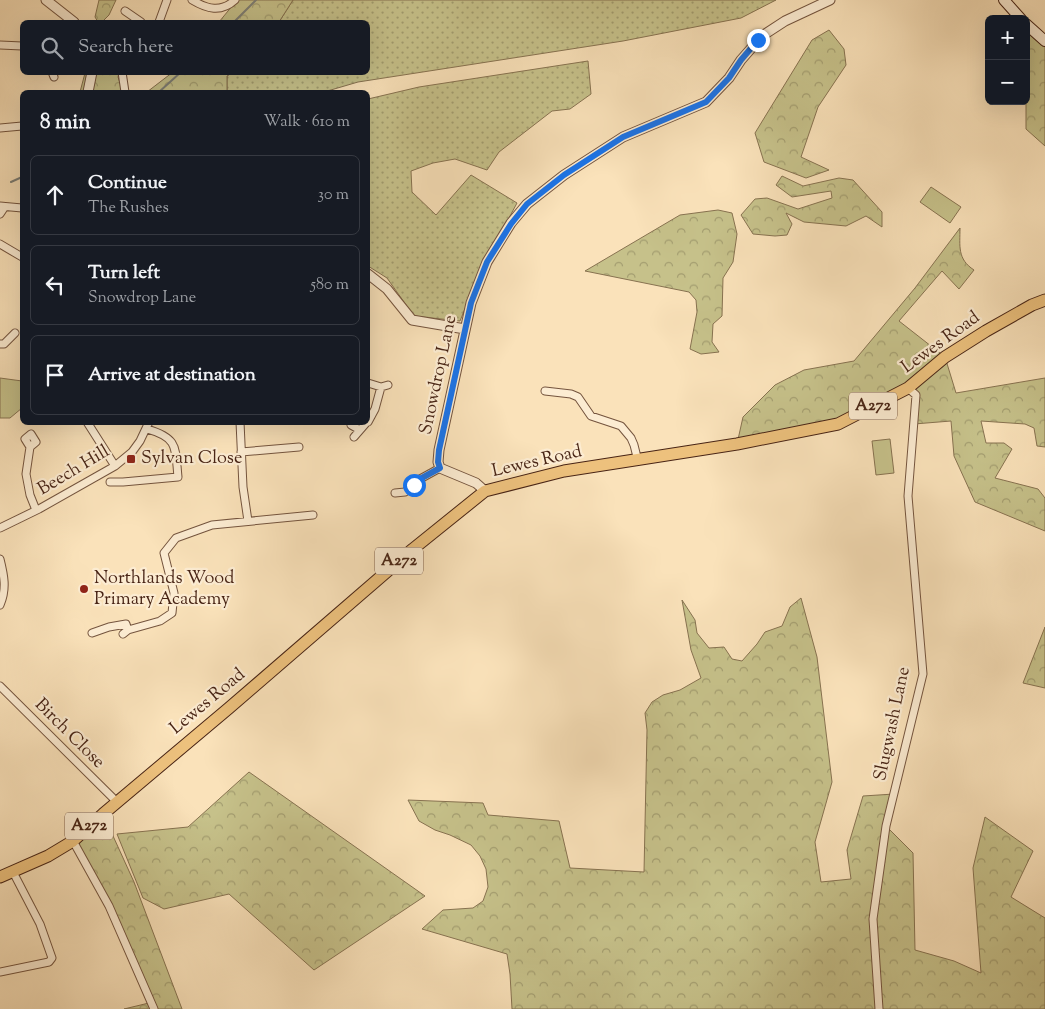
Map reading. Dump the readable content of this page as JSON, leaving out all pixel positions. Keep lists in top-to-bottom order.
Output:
{
  "streets": {
    "highway": ["Lewes Road", "A272"],
    "street": [
      "Snowdrop Lane",
      "Beech Hill",
      "Slugwash Lane",
      "Birch Close"
    ]
  },
  "crossings": [
    ["Lewes Road", "Slugwash Lane"],
    ["Lewes Road", "Birch Close"]
  ],
  "places": {
    "transit": ["Sylvan Close"],
    "other": ["Northlands Wood Primary Academy"]
  },
  "page": {
    "map_buttons": ["+", "−"],
    "search": "Search here",
    "heading": ["8 min", "Walk · 610 m"],
    "list": [
      ["Continue", "The Rushes", "30 m"],
      ["Turn left", "Snowdrop Lane", "580 m"],
      "Arrive at destination"
    ]
  }
}
